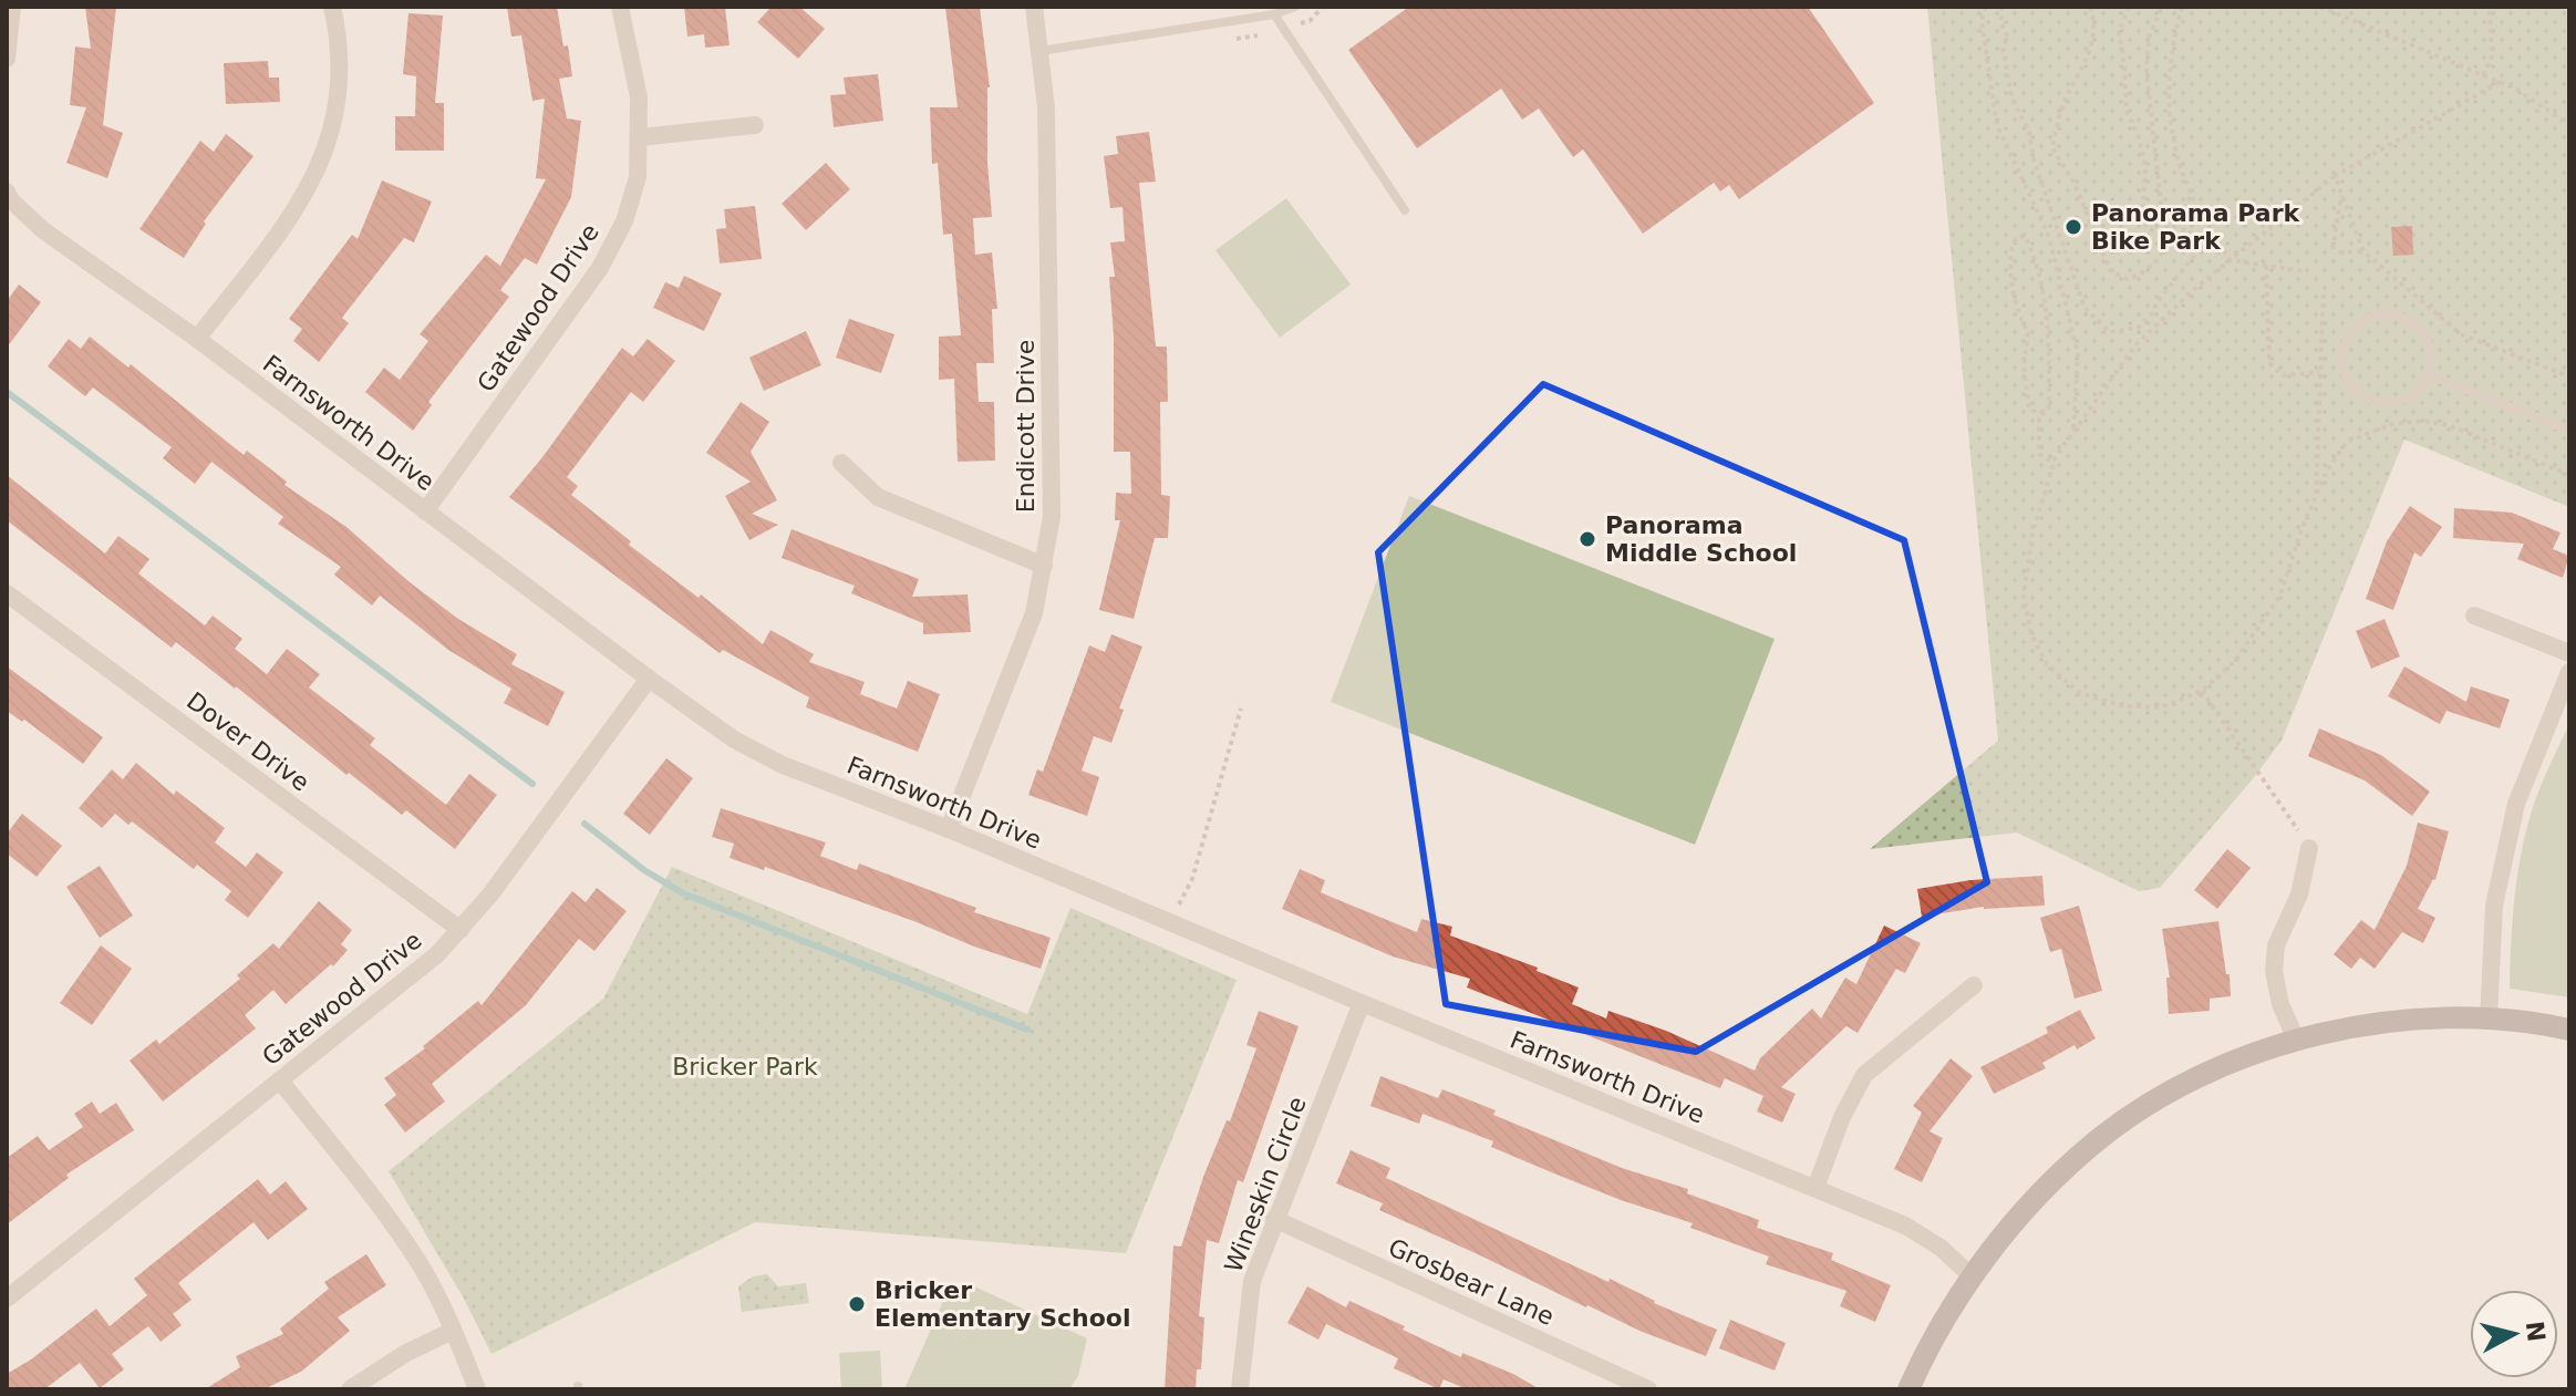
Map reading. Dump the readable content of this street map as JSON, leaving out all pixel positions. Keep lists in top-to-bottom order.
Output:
{
  "streets": {
    "street": [
      "Gatewood Drive",
      "Farnsworth Drive",
      "Endicott Drive",
      "Dover Drive",
      "Wineskin Circle",
      "Grosbear Lane"
    ]
  },
  "crossings": [
    ["Gatewood Drive", "Farnsworth Drive"],
    ["Gatewood Drive", "Dover Drive"],
    ["Farnsworth Drive", "Endicott Drive"],
    ["Farnsworth Drive", "Wineskin Circle"],
    ["Wineskin Circle", "Grosbear Lane"]
  ],
  "parks": ["Bricker Park"],
  "places": ["Panorama Park Bike Park", "Panorama Middle School", "Bricker Elementary School"],
  "north": "right"
}
